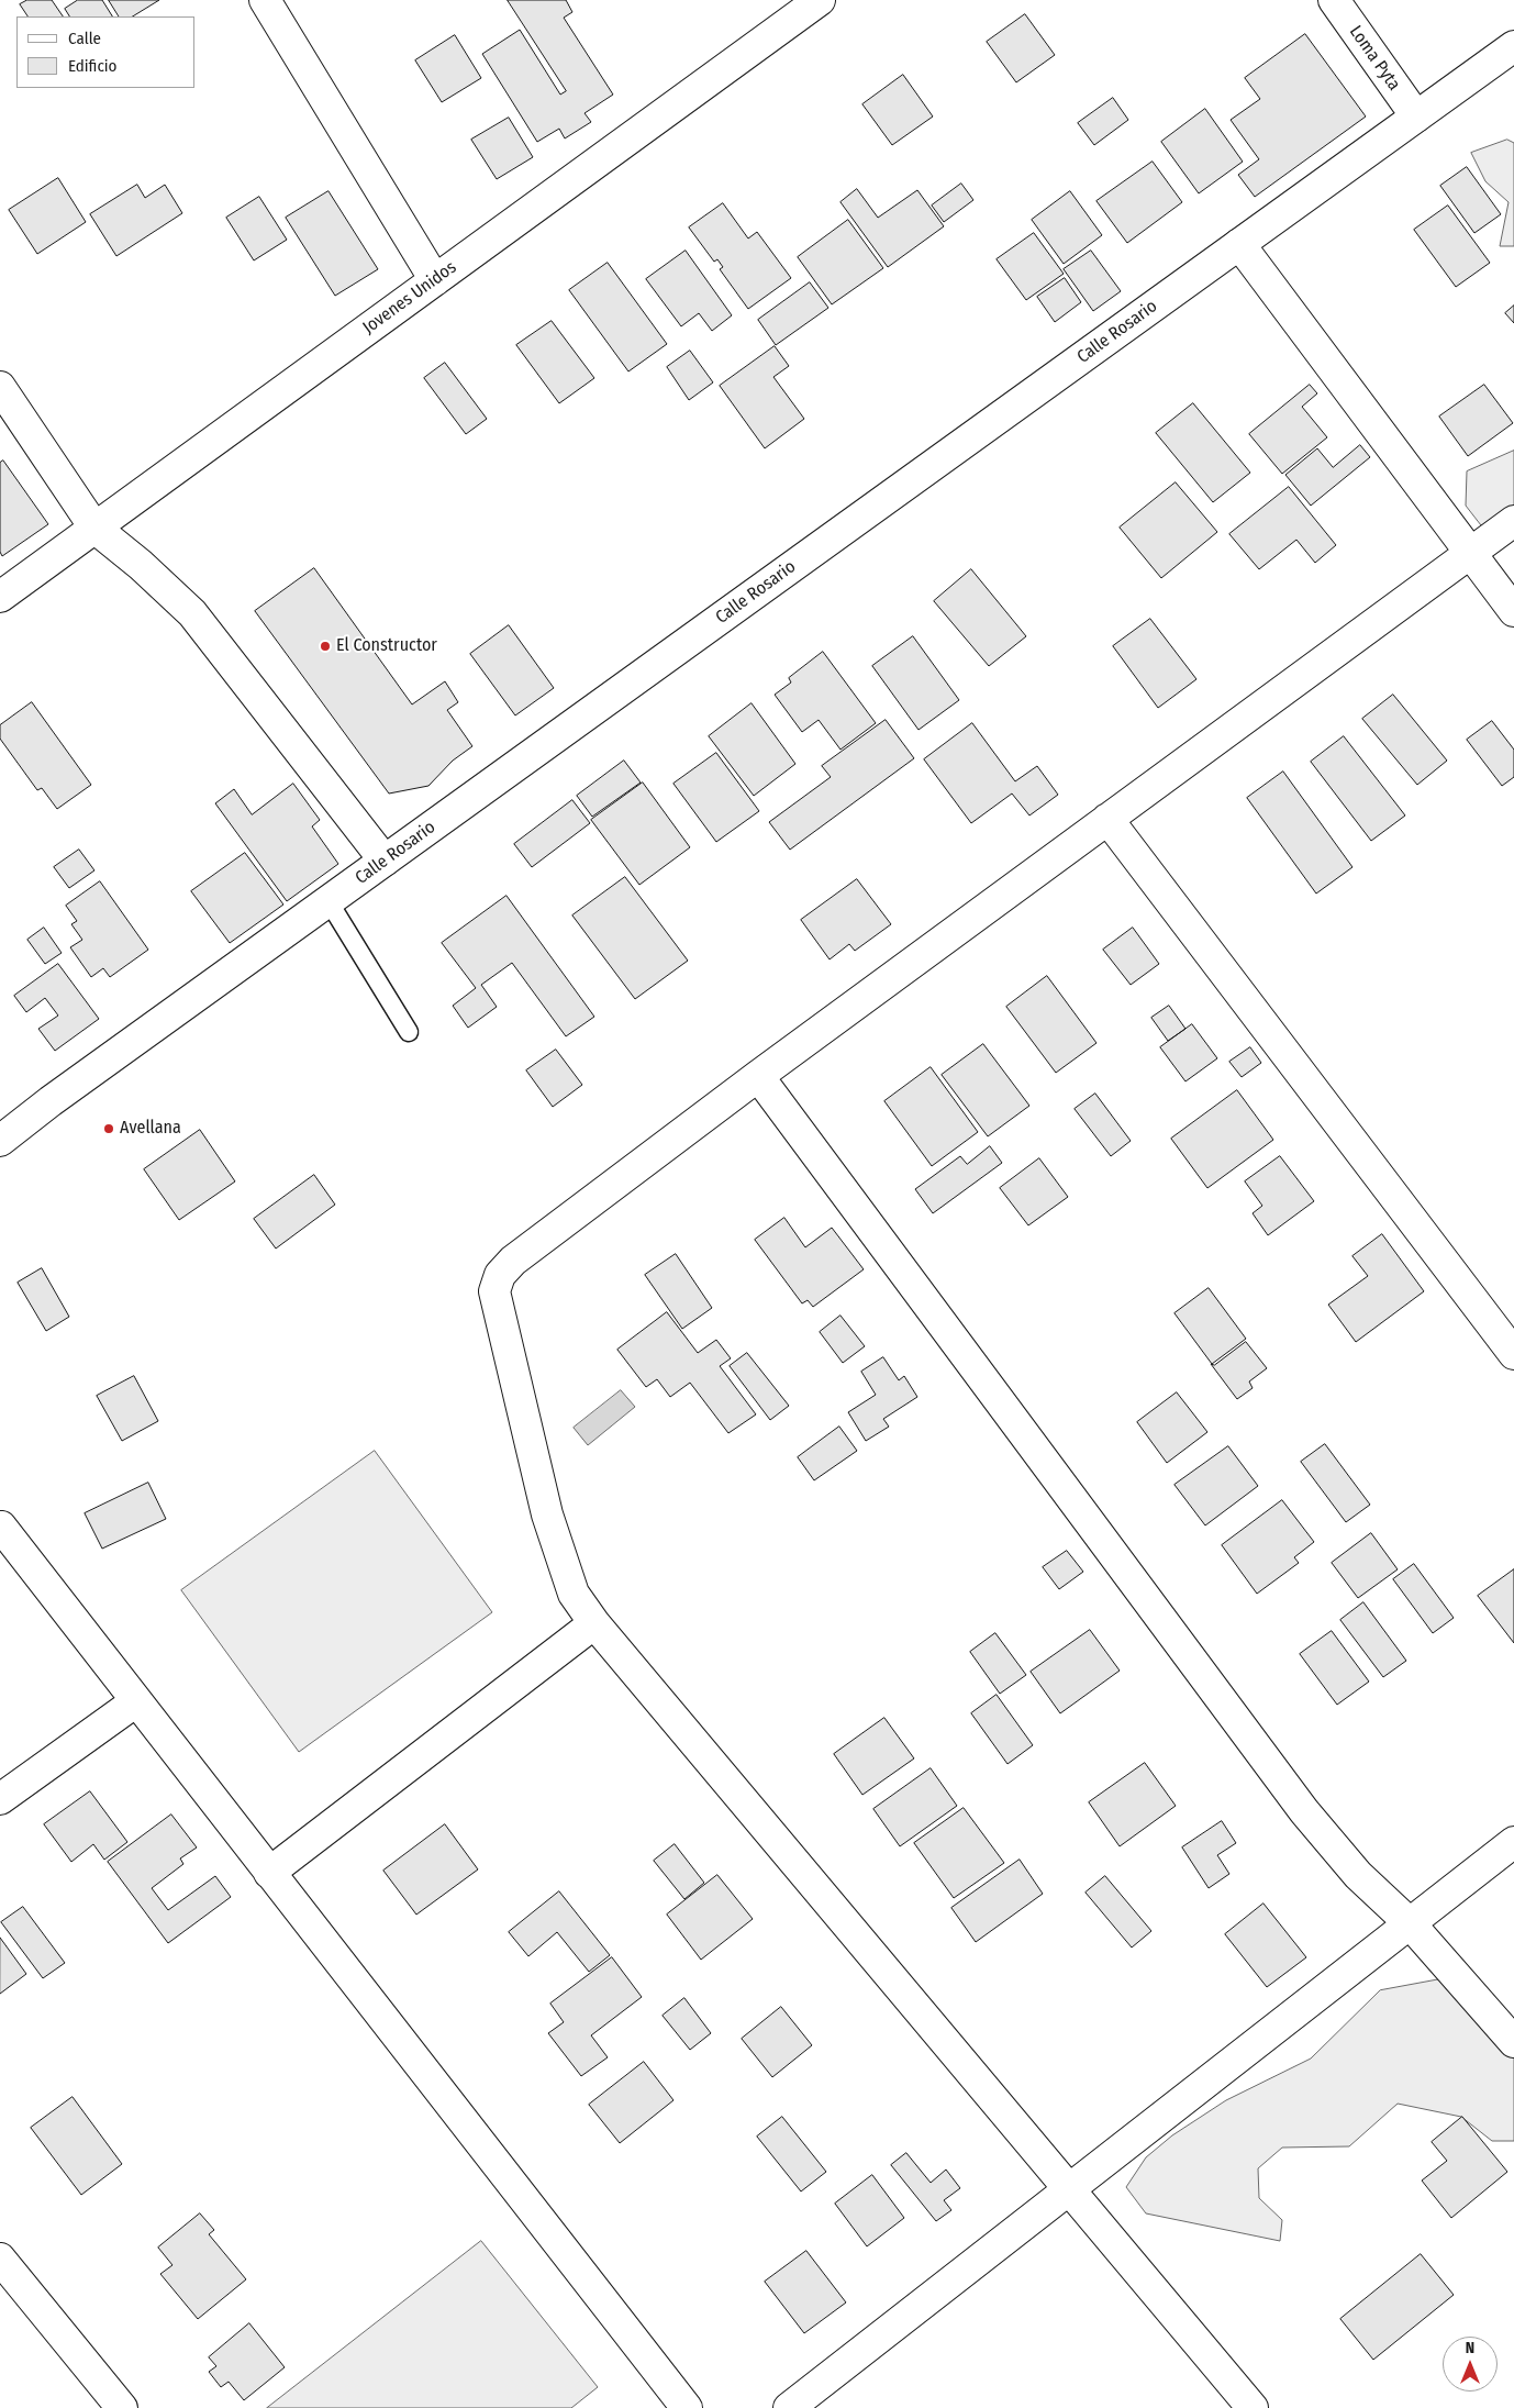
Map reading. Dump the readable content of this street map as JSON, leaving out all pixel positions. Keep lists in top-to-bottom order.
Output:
{
  "streets": {
    "street": ["Loma Pyta", "Jovenes Unidos", "Calle Rosario"]
  },
  "crossings": [
    ["Loma Pyta", "Calle Rosario"]
  ],
  "places": ["El Constructor", "Avellana"],
  "legend": ["Calle", "Edificio"],
  "north": "top"
}
